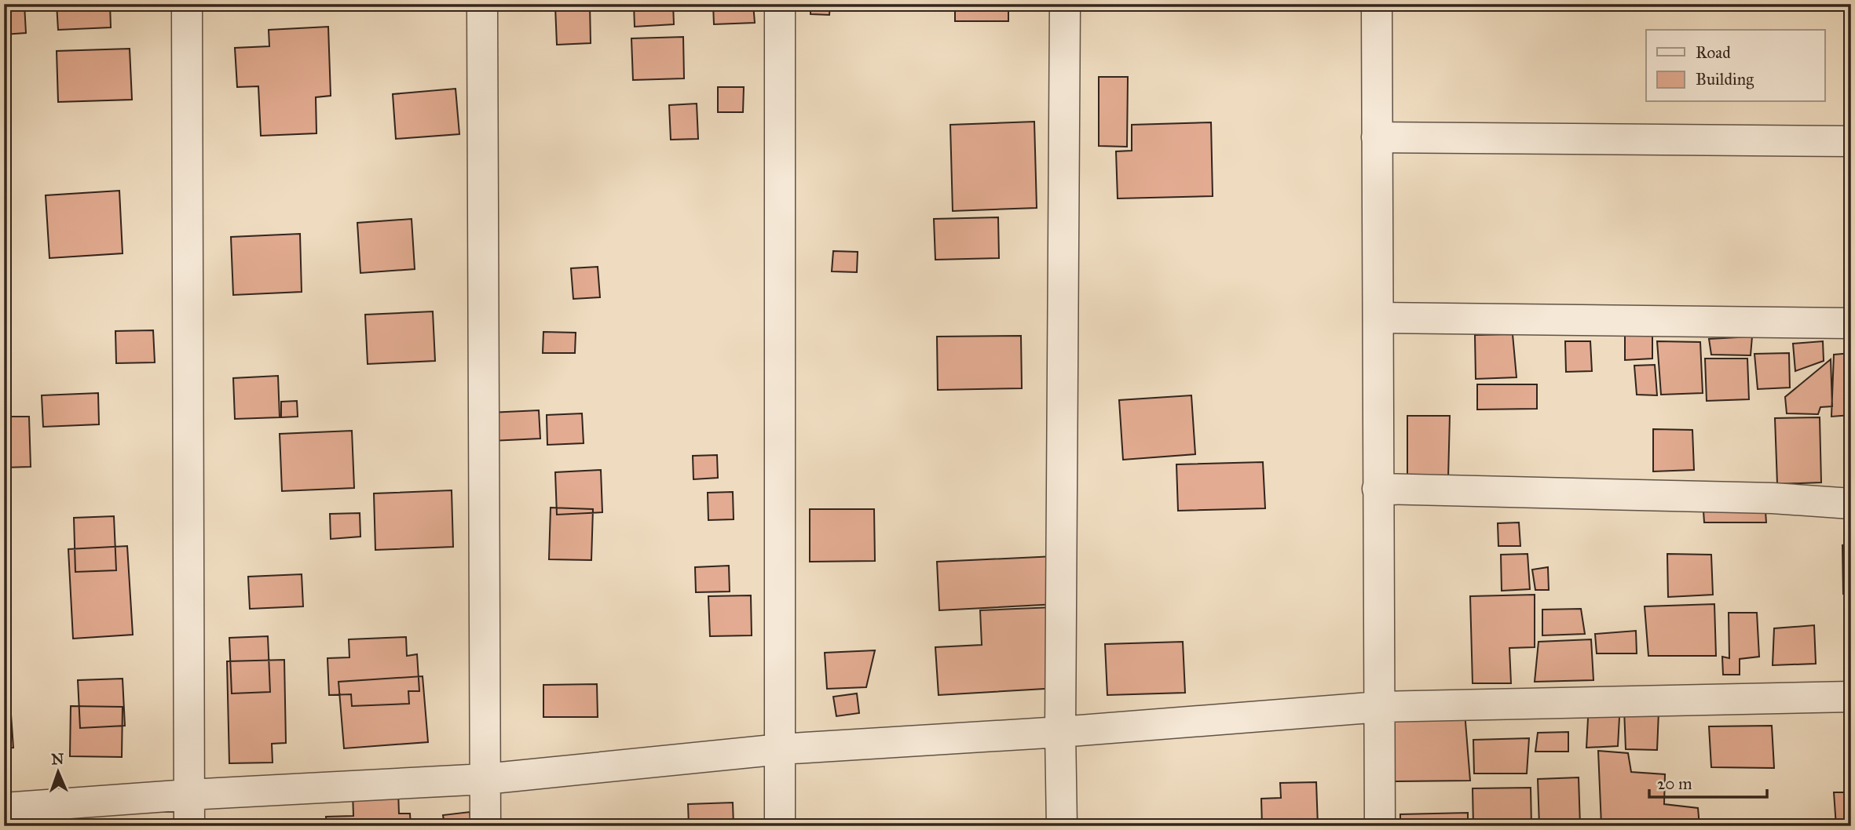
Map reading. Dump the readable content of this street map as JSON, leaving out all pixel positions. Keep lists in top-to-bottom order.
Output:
{
  "legend": ["Road", "Building"],
  "scale_bar": "20 m",
  "north": "top"
}
